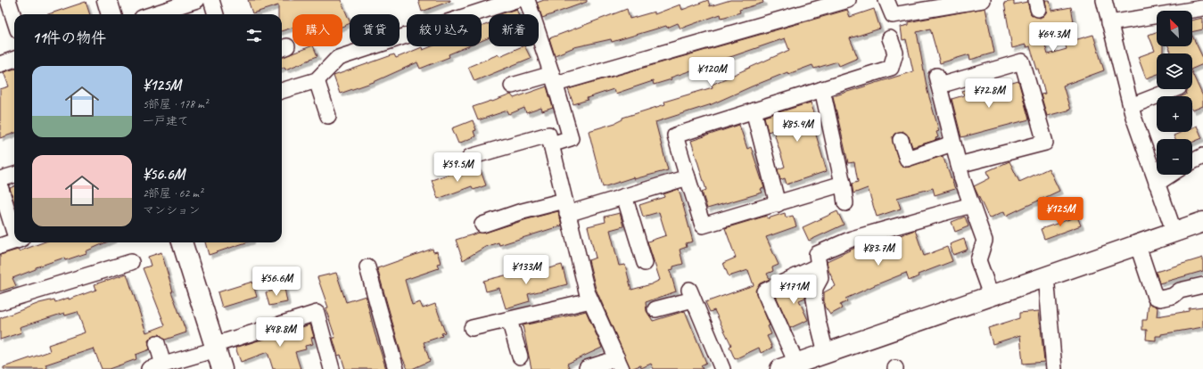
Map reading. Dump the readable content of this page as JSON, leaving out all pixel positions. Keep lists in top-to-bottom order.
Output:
{
  "north": "top left",
  "page": {
    "map_buttons": ["+", "−"],
    "chip": [
      "購入",
      "賃貸",
      "絞り込み",
      "新着"
    ],
    "heading": "11件の物件",
    "price": [
      "¥64.3M",
      "¥120M",
      "¥72.8M",
      "¥85.4M",
      "¥59.5M",
      "¥125M",
      "¥83.7M",
      "¥133M",
      "¥56.6M",
      "¥171M",
      "¥48.8M"
    ],
    "list": [
      {
        "name": "¥125M",
        "note": "5部屋 · 178 m² · 一戸建て"
      },
      {
        "name": "¥56.6M",
        "note": "2部屋 · 62 m² · マンション"
      }
    ]
  }
}
